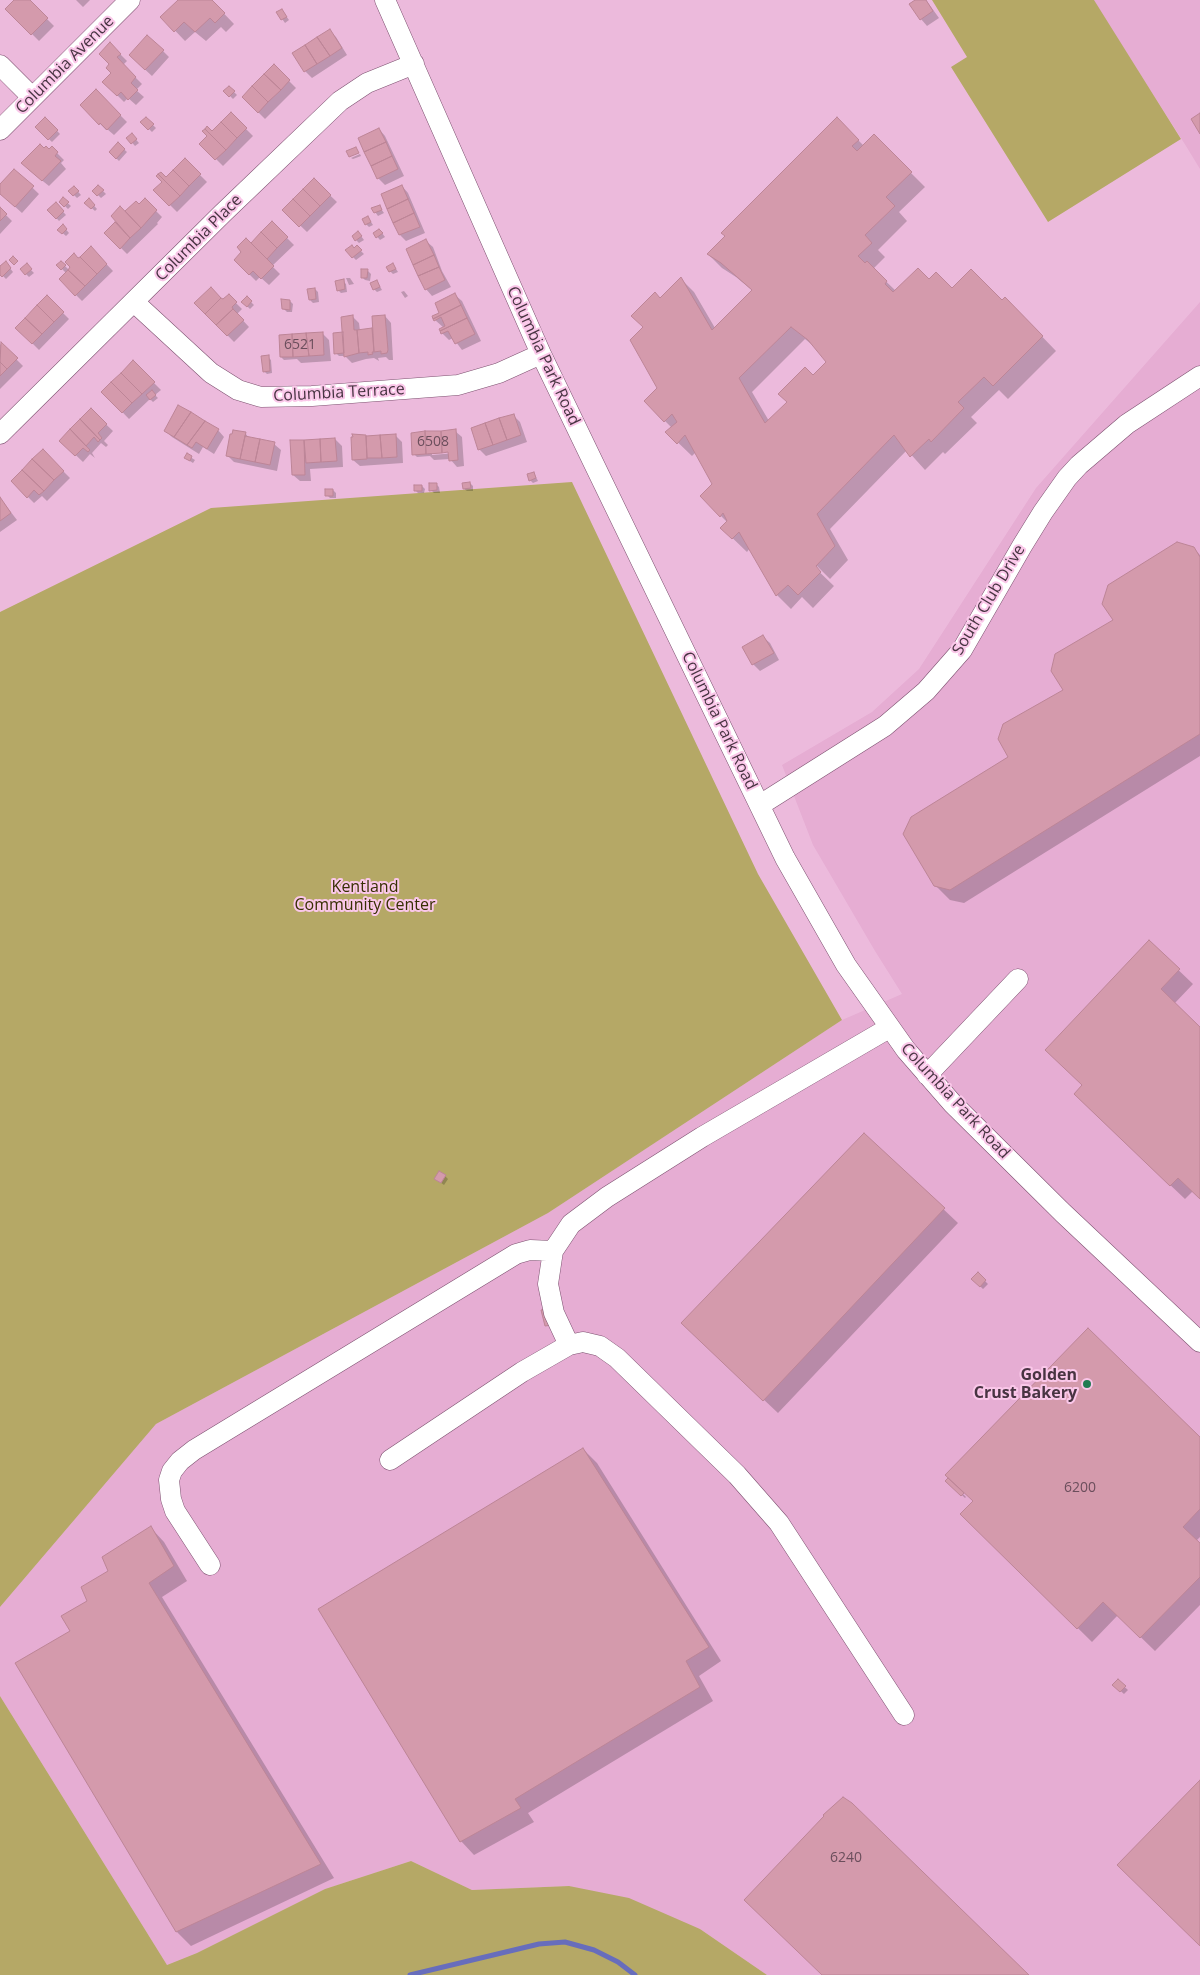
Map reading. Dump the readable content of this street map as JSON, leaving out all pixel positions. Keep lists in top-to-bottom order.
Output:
{
  "streets": {
    "street": [
      "Columbia Avenue",
      "Columbia Place",
      "Columbia Park Road",
      "Columbia Terrace",
      "South Club Drive"
    ]
  },
  "crossings": [
    ["Columbia Place", "Columbia Park Road"],
    ["Columbia Place", "Columbia Terrace"],
    ["Columbia Park Road", "Columbia Terrace"],
    ["Columbia Park Road", "South Club Drive"]
  ],
  "parks": ["Kentland Community Center"],
  "places": ["Golden Crust Bakery"],
  "house_numbers": [
    "6521",
    "6508",
    "6200",
    "6240"
  ]
}
